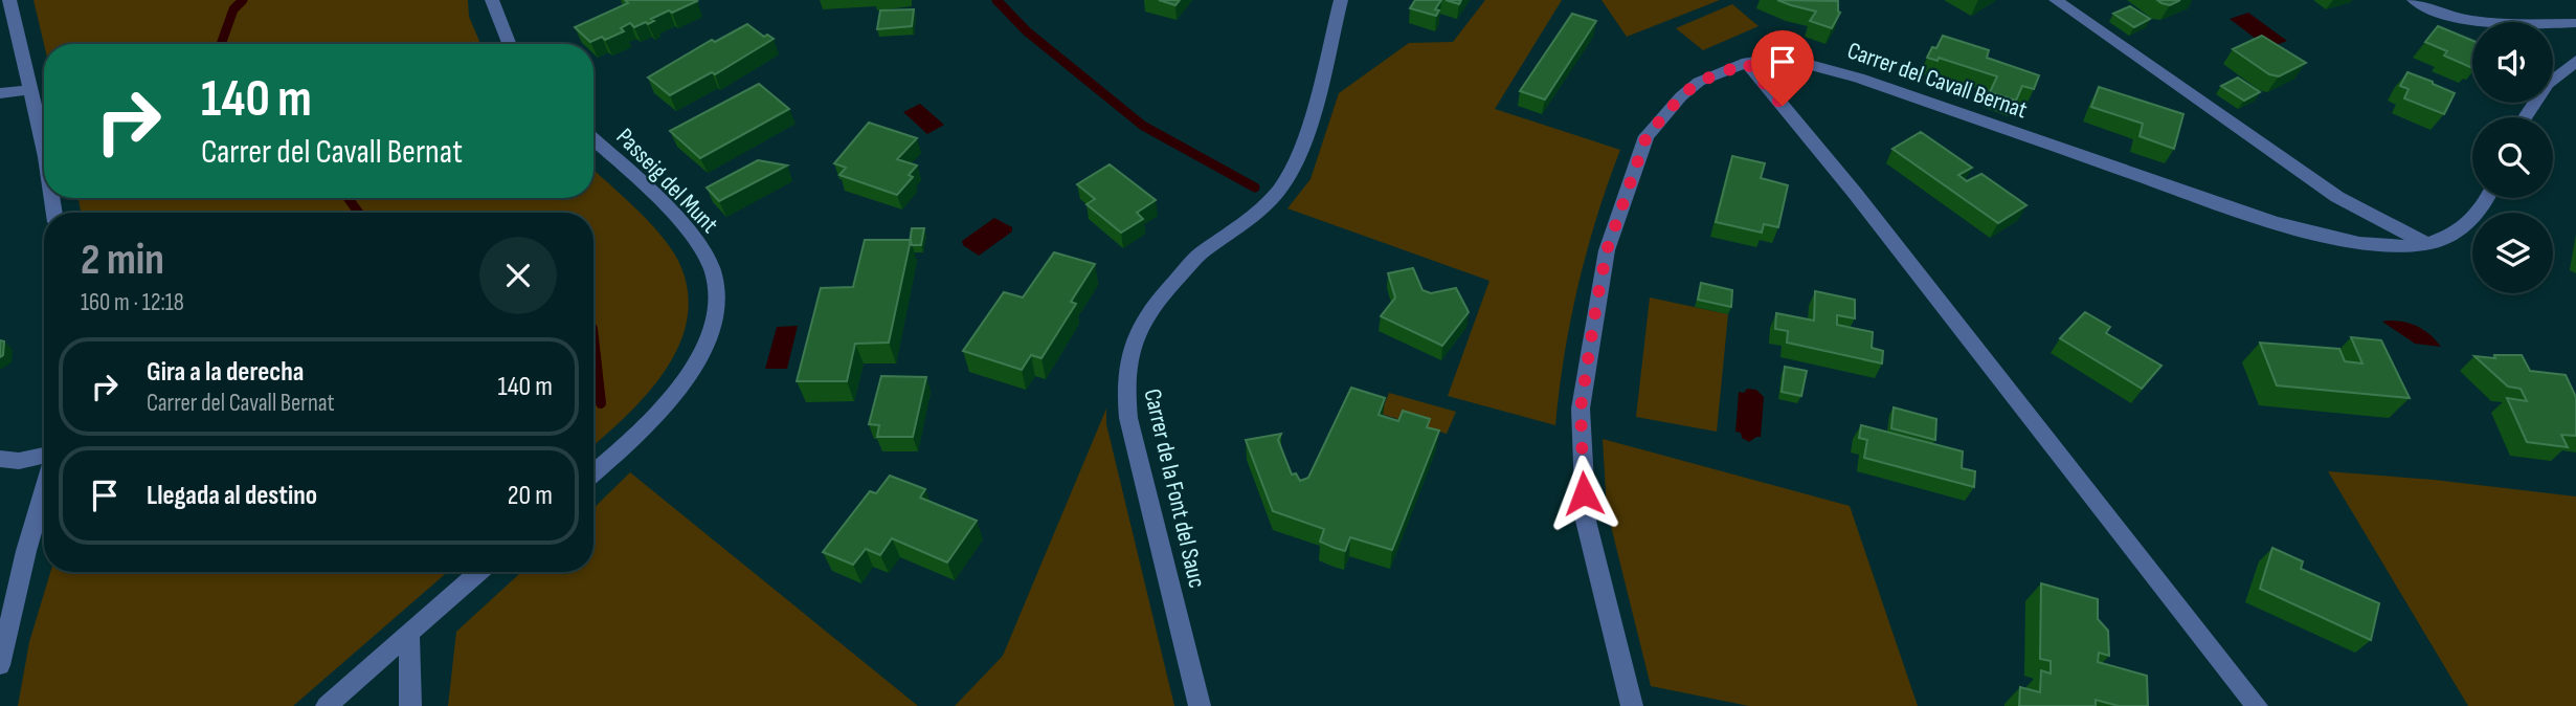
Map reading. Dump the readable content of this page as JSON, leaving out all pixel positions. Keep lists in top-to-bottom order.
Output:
{
  "streets": {
    "street": ["Carrer del Cavall Bernat", "Passeig del Munt", "Carrer de la Font del Sauc"]
  },
  "page": {
    "turn": ["140 m", "Carrer del Cavall Bernat"],
    "heading": ["2 min", "160 m · 12:18"],
    "list": [
      {
        "name": "Gira a la derecha",
        "note": "Carrer del Cavall Bernat",
        "value": "140 m"
      },
      {
        "name": "Llegada al destino",
        "value": "20 m"
      }
    ]
  }
}
